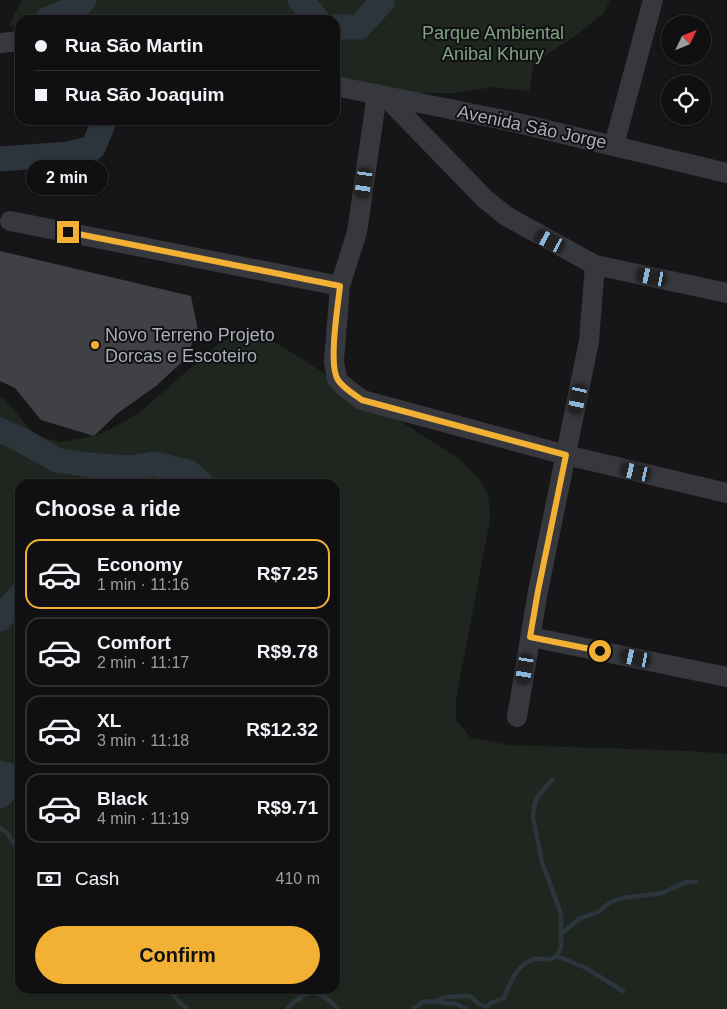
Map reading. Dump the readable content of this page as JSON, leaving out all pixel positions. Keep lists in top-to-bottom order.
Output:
{
  "streets": {
    "street": ["Avenida São Jorge"]
  },
  "parks": ["Parque Ambiental Anibal Khury"],
  "places": ["Novo Terreno Projeto Dorcas e Escoteiro"],
  "north": "top right",
  "page": {
    "banner": ["Rua São Martin", "Rua São Joaquim"],
    "bubble": "2 min",
    "heading": "Choose a ride",
    "list": [
      {
        "name": "Economy",
        "note": "1 min · 11:16",
        "value": "R$7.25"
      },
      {
        "name": "Comfort",
        "note": "2 min · 11:17",
        "value": "R$9.78"
      },
      {
        "name": "XL",
        "note": "3 min · 11:18",
        "value": "R$12.32"
      },
      {
        "name": "Black",
        "note": "4 min · 11:19",
        "value": "R$9.71"
      }
    ],
    "pay": ["Cash", "410 m"],
    "buttons": "Confirm"
  }
}
